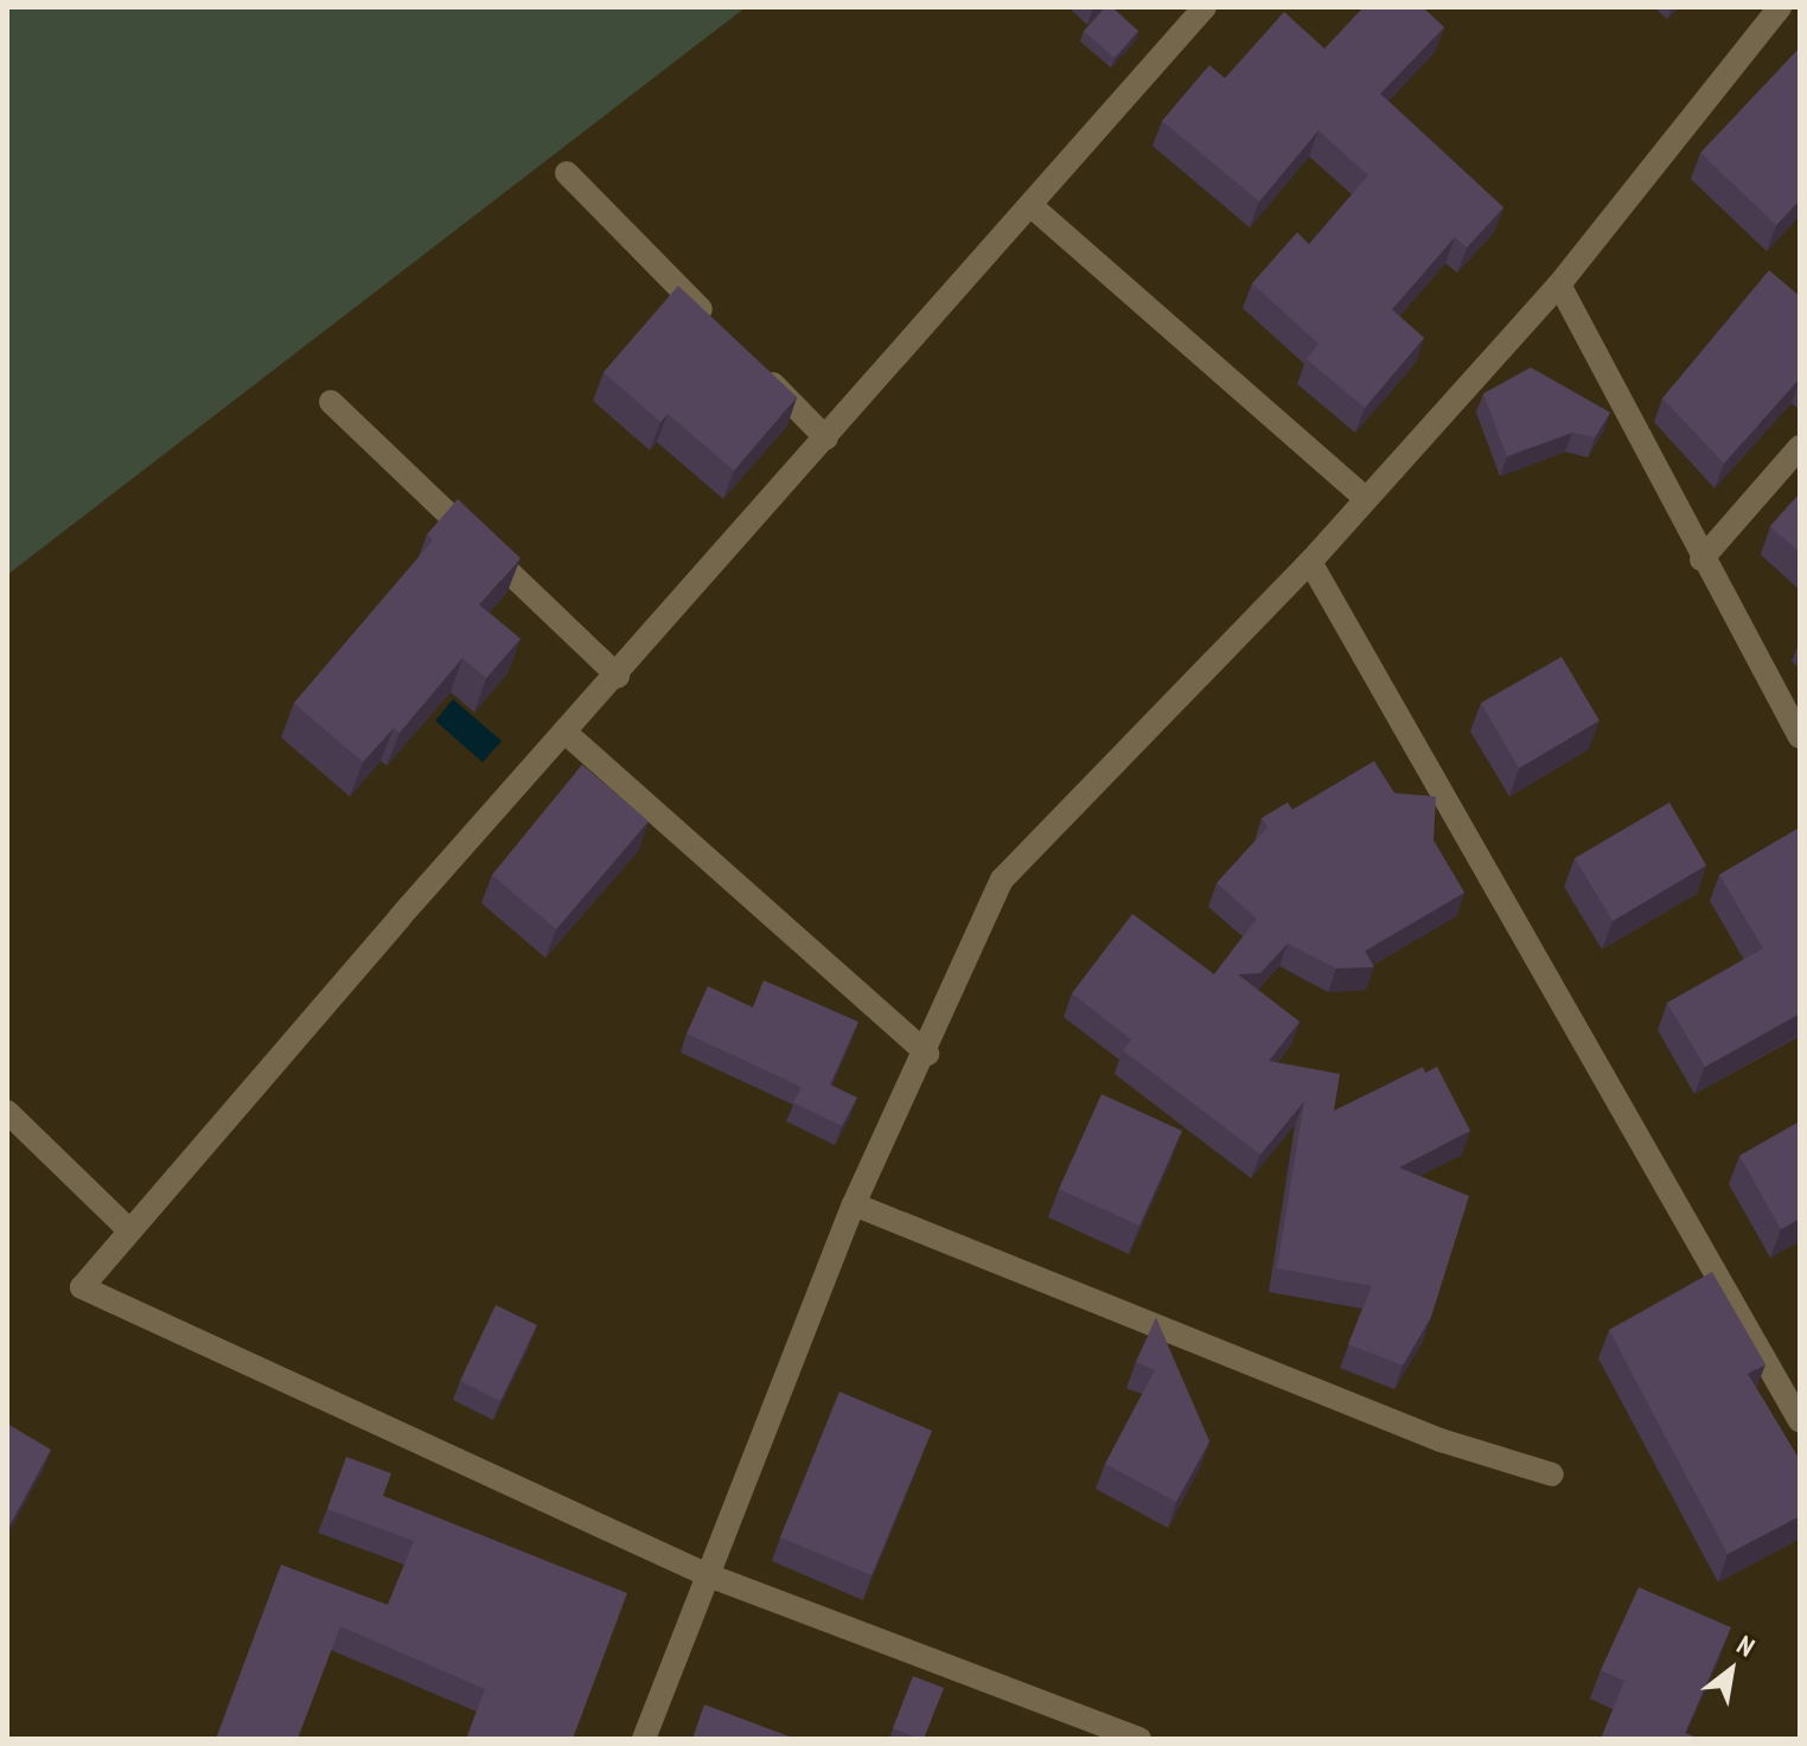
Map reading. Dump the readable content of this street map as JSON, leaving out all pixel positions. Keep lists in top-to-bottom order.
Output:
{
  "north": "top right"
}
